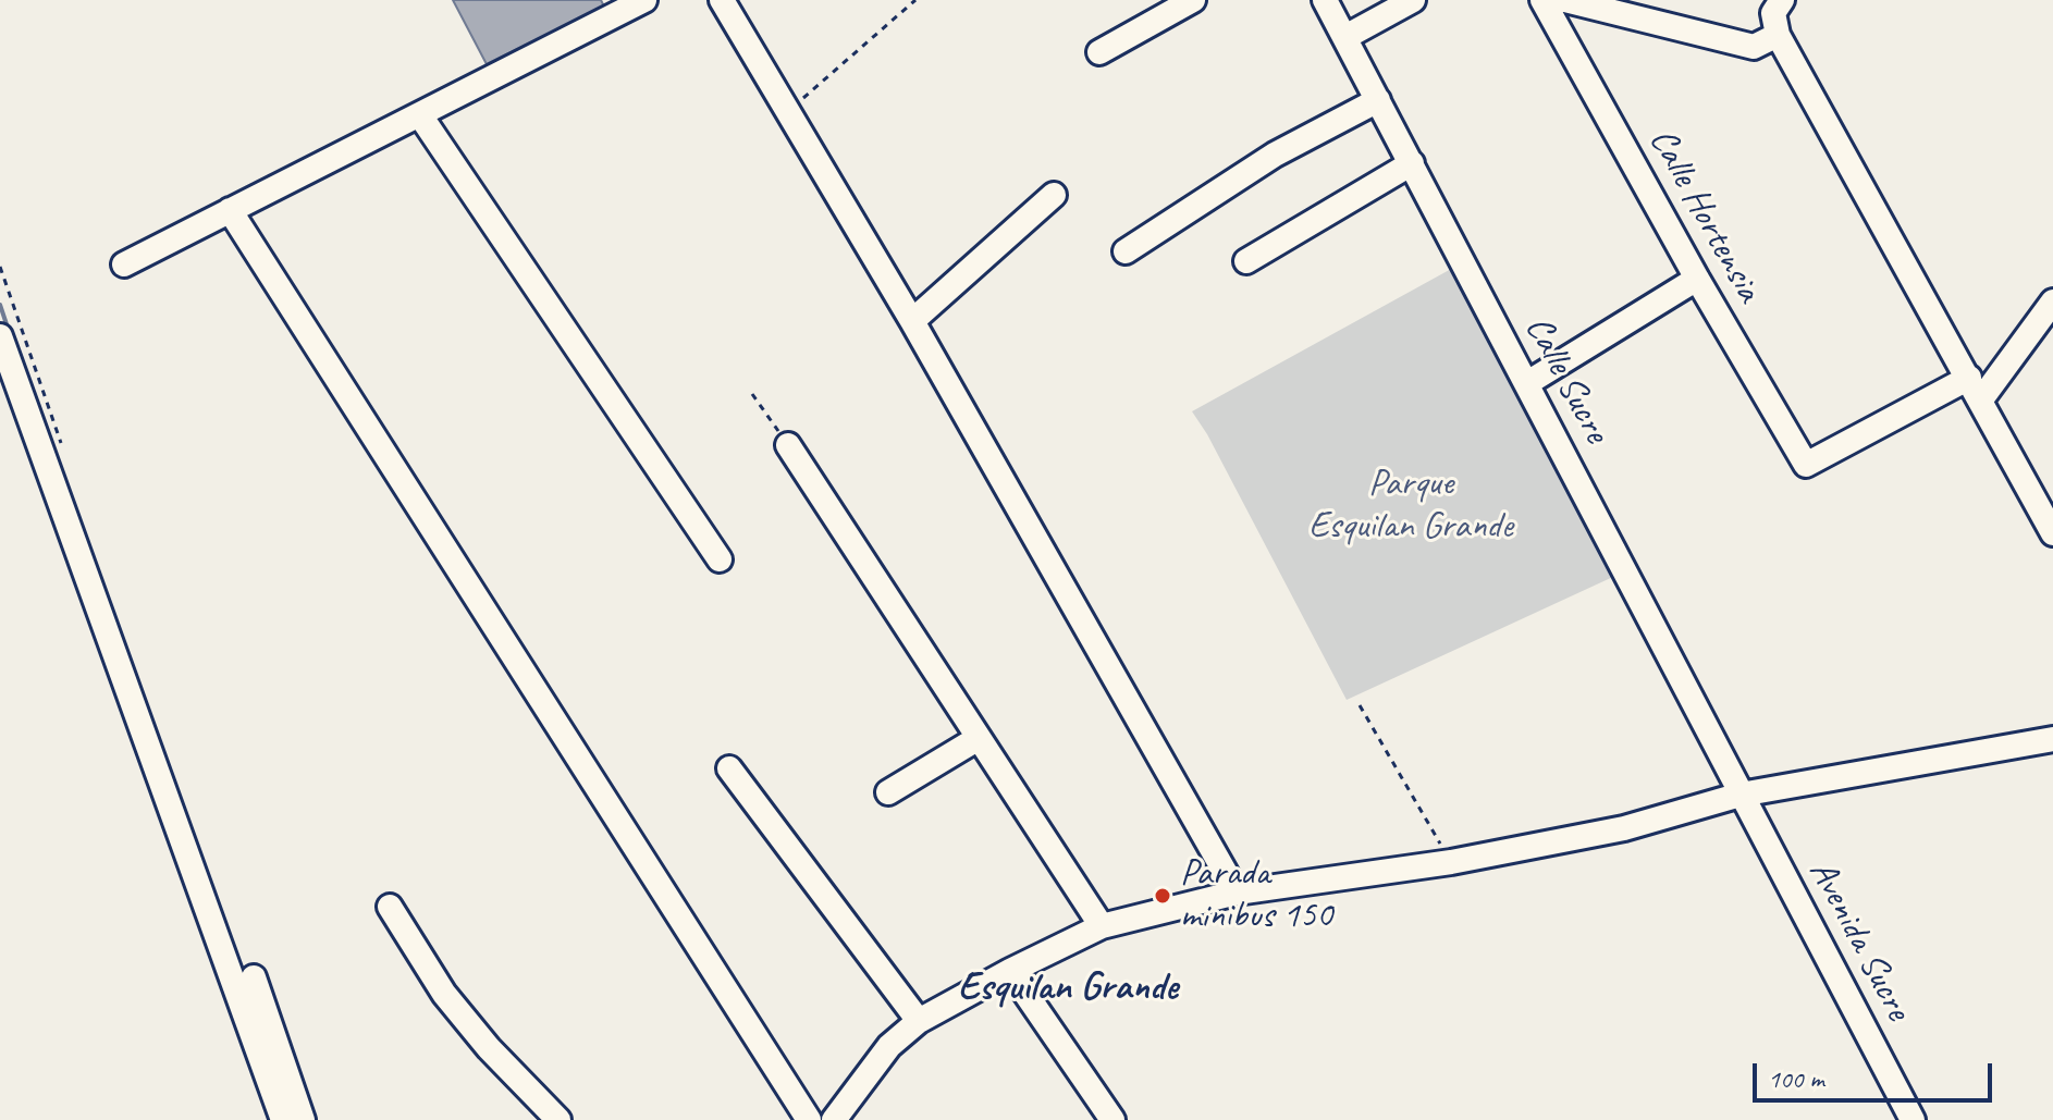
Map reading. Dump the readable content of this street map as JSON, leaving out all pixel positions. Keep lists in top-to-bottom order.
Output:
{
  "streets": {
    "street": ["Calle Hortensia", "Calle Sucre", "Avenida Sucre"]
  },
  "crossings": [
    ["Calle Sucre", "Avenida Sucre"]
  ],
  "districts": ["Esquilan Grande"],
  "parks": ["Parque Esquilan Grande"],
  "places": ["Parada minibus 150"],
  "scale_bar": "100 m"
}
